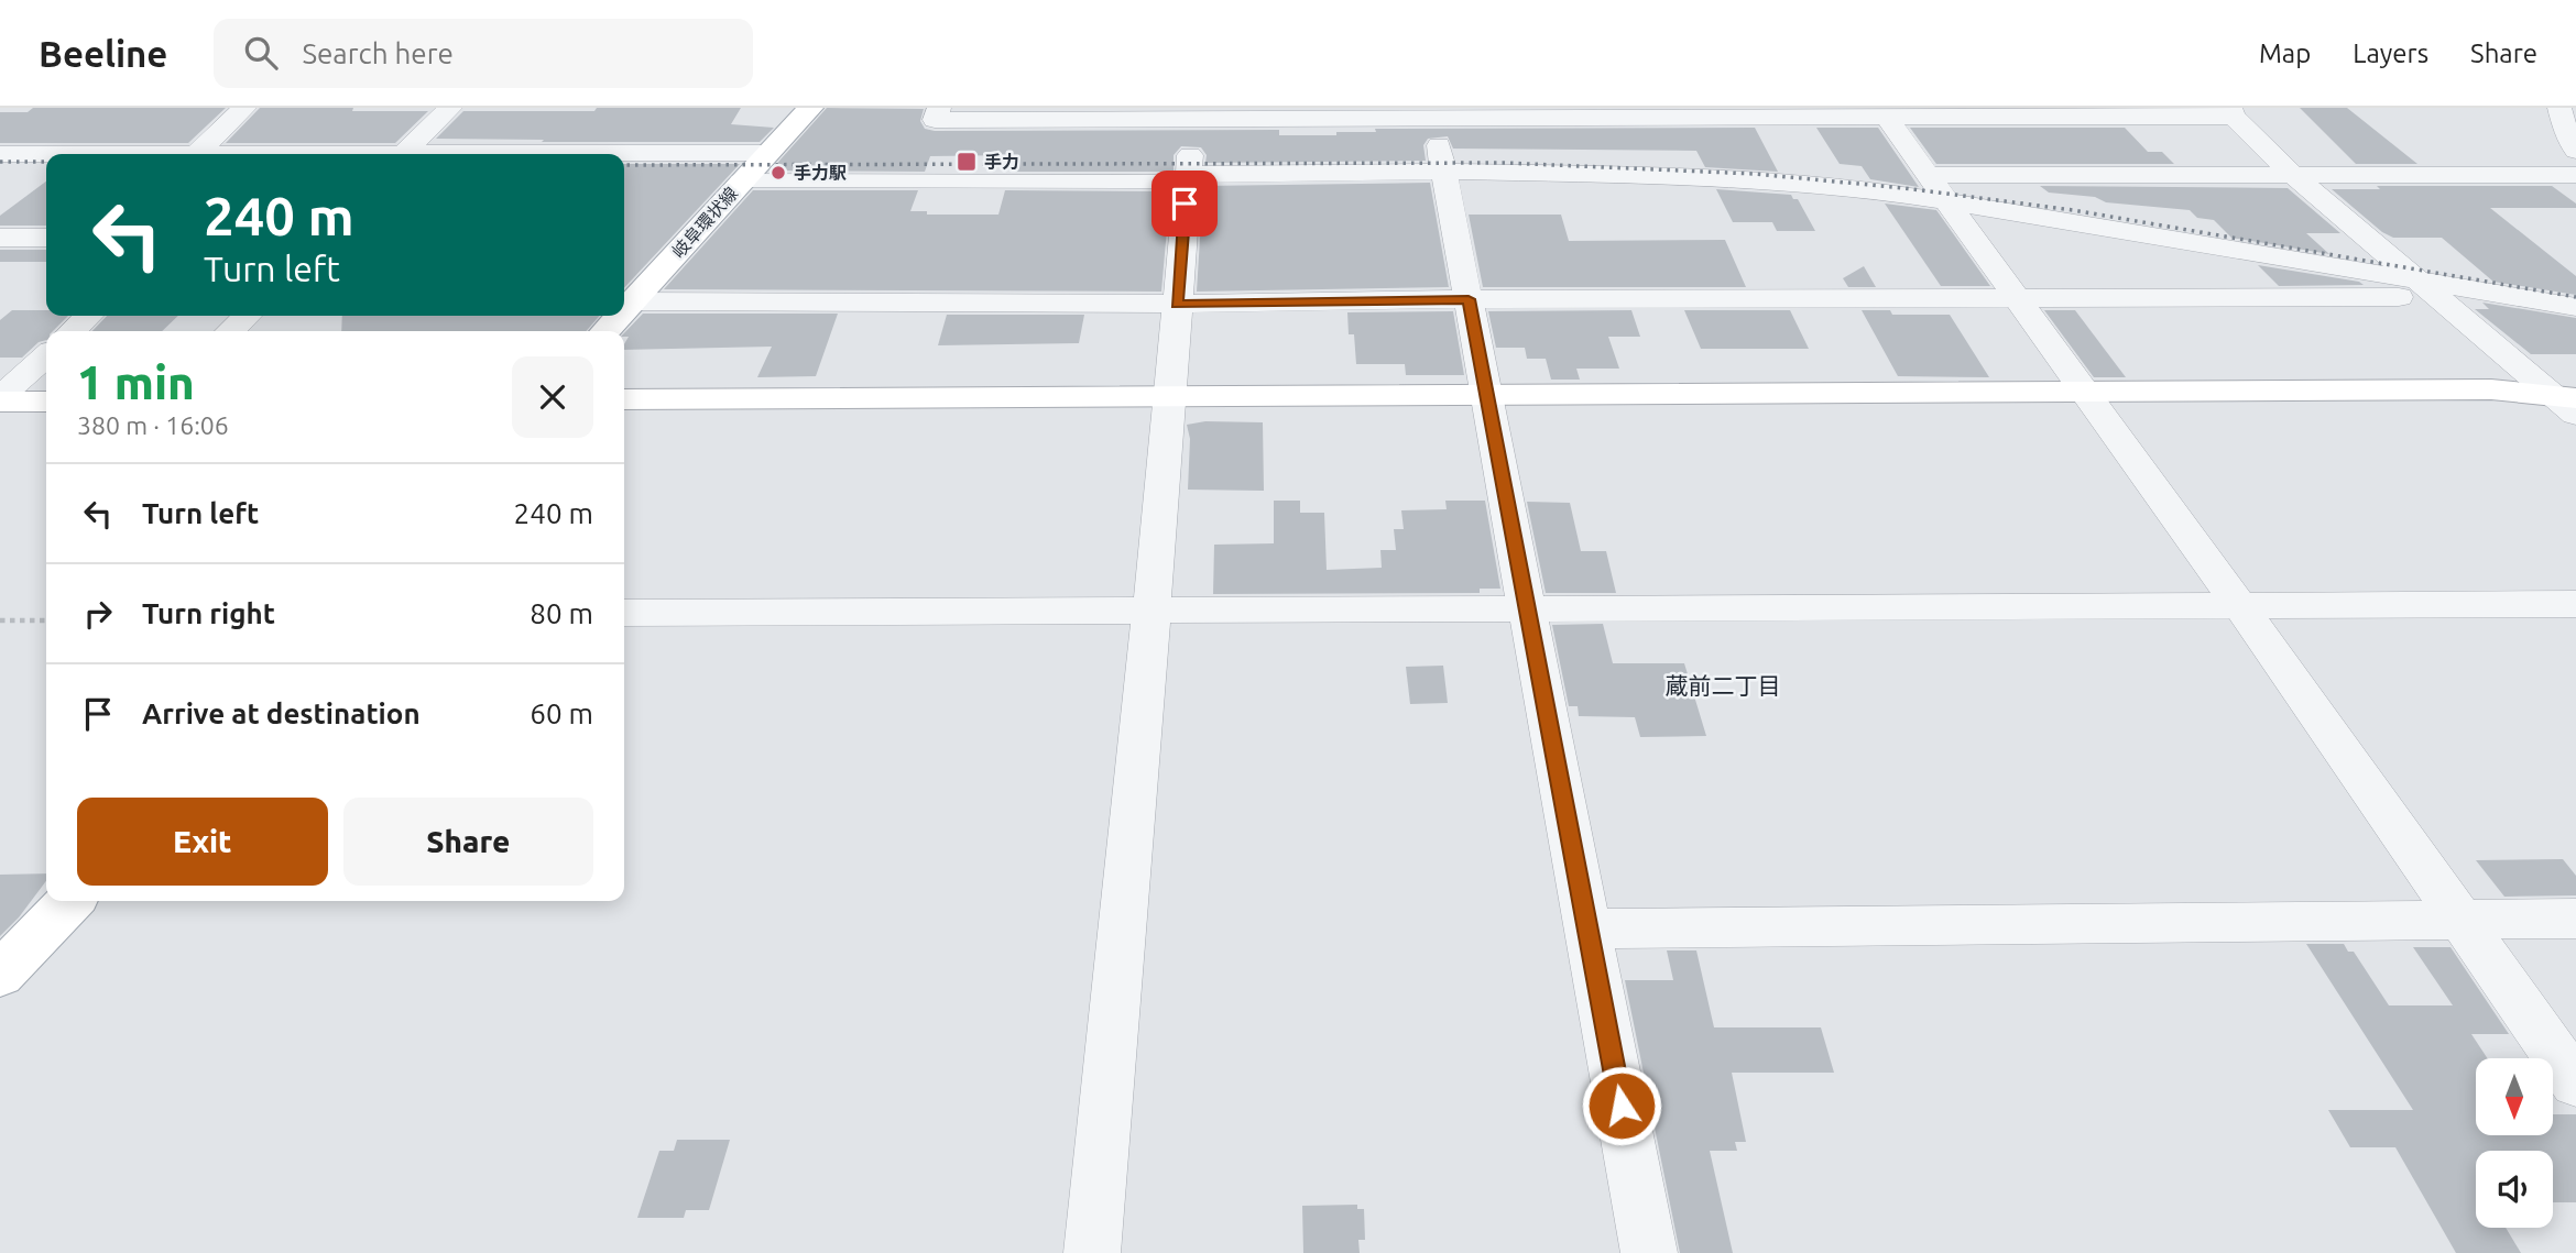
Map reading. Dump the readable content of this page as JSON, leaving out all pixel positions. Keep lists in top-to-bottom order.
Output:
{
  "streets": {
    "street": ["岐阜環状線"]
  },
  "districts": ["蔵前二丁目"],
  "places": {
    "transit": ["手力"],
    "other": ["手力駅"]
  },
  "north": "bottom",
  "page": {
    "header": "Beeline",
    "search": "Search here",
    "nav": ["Map", "Layers", "Share"],
    "turn": ["240 m", "Turn left"],
    "heading": ["1 min", "380 m · 16:06"],
    "list": [
      {
        "name": "Turn left",
        "value": "240 m"
      },
      {
        "name": "Turn right",
        "value": "80 m"
      },
      {
        "name": "Arrive at destination",
        "value": "60 m"
      }
    ],
    "buttons": ["Exit", "Share"]
  }
}
